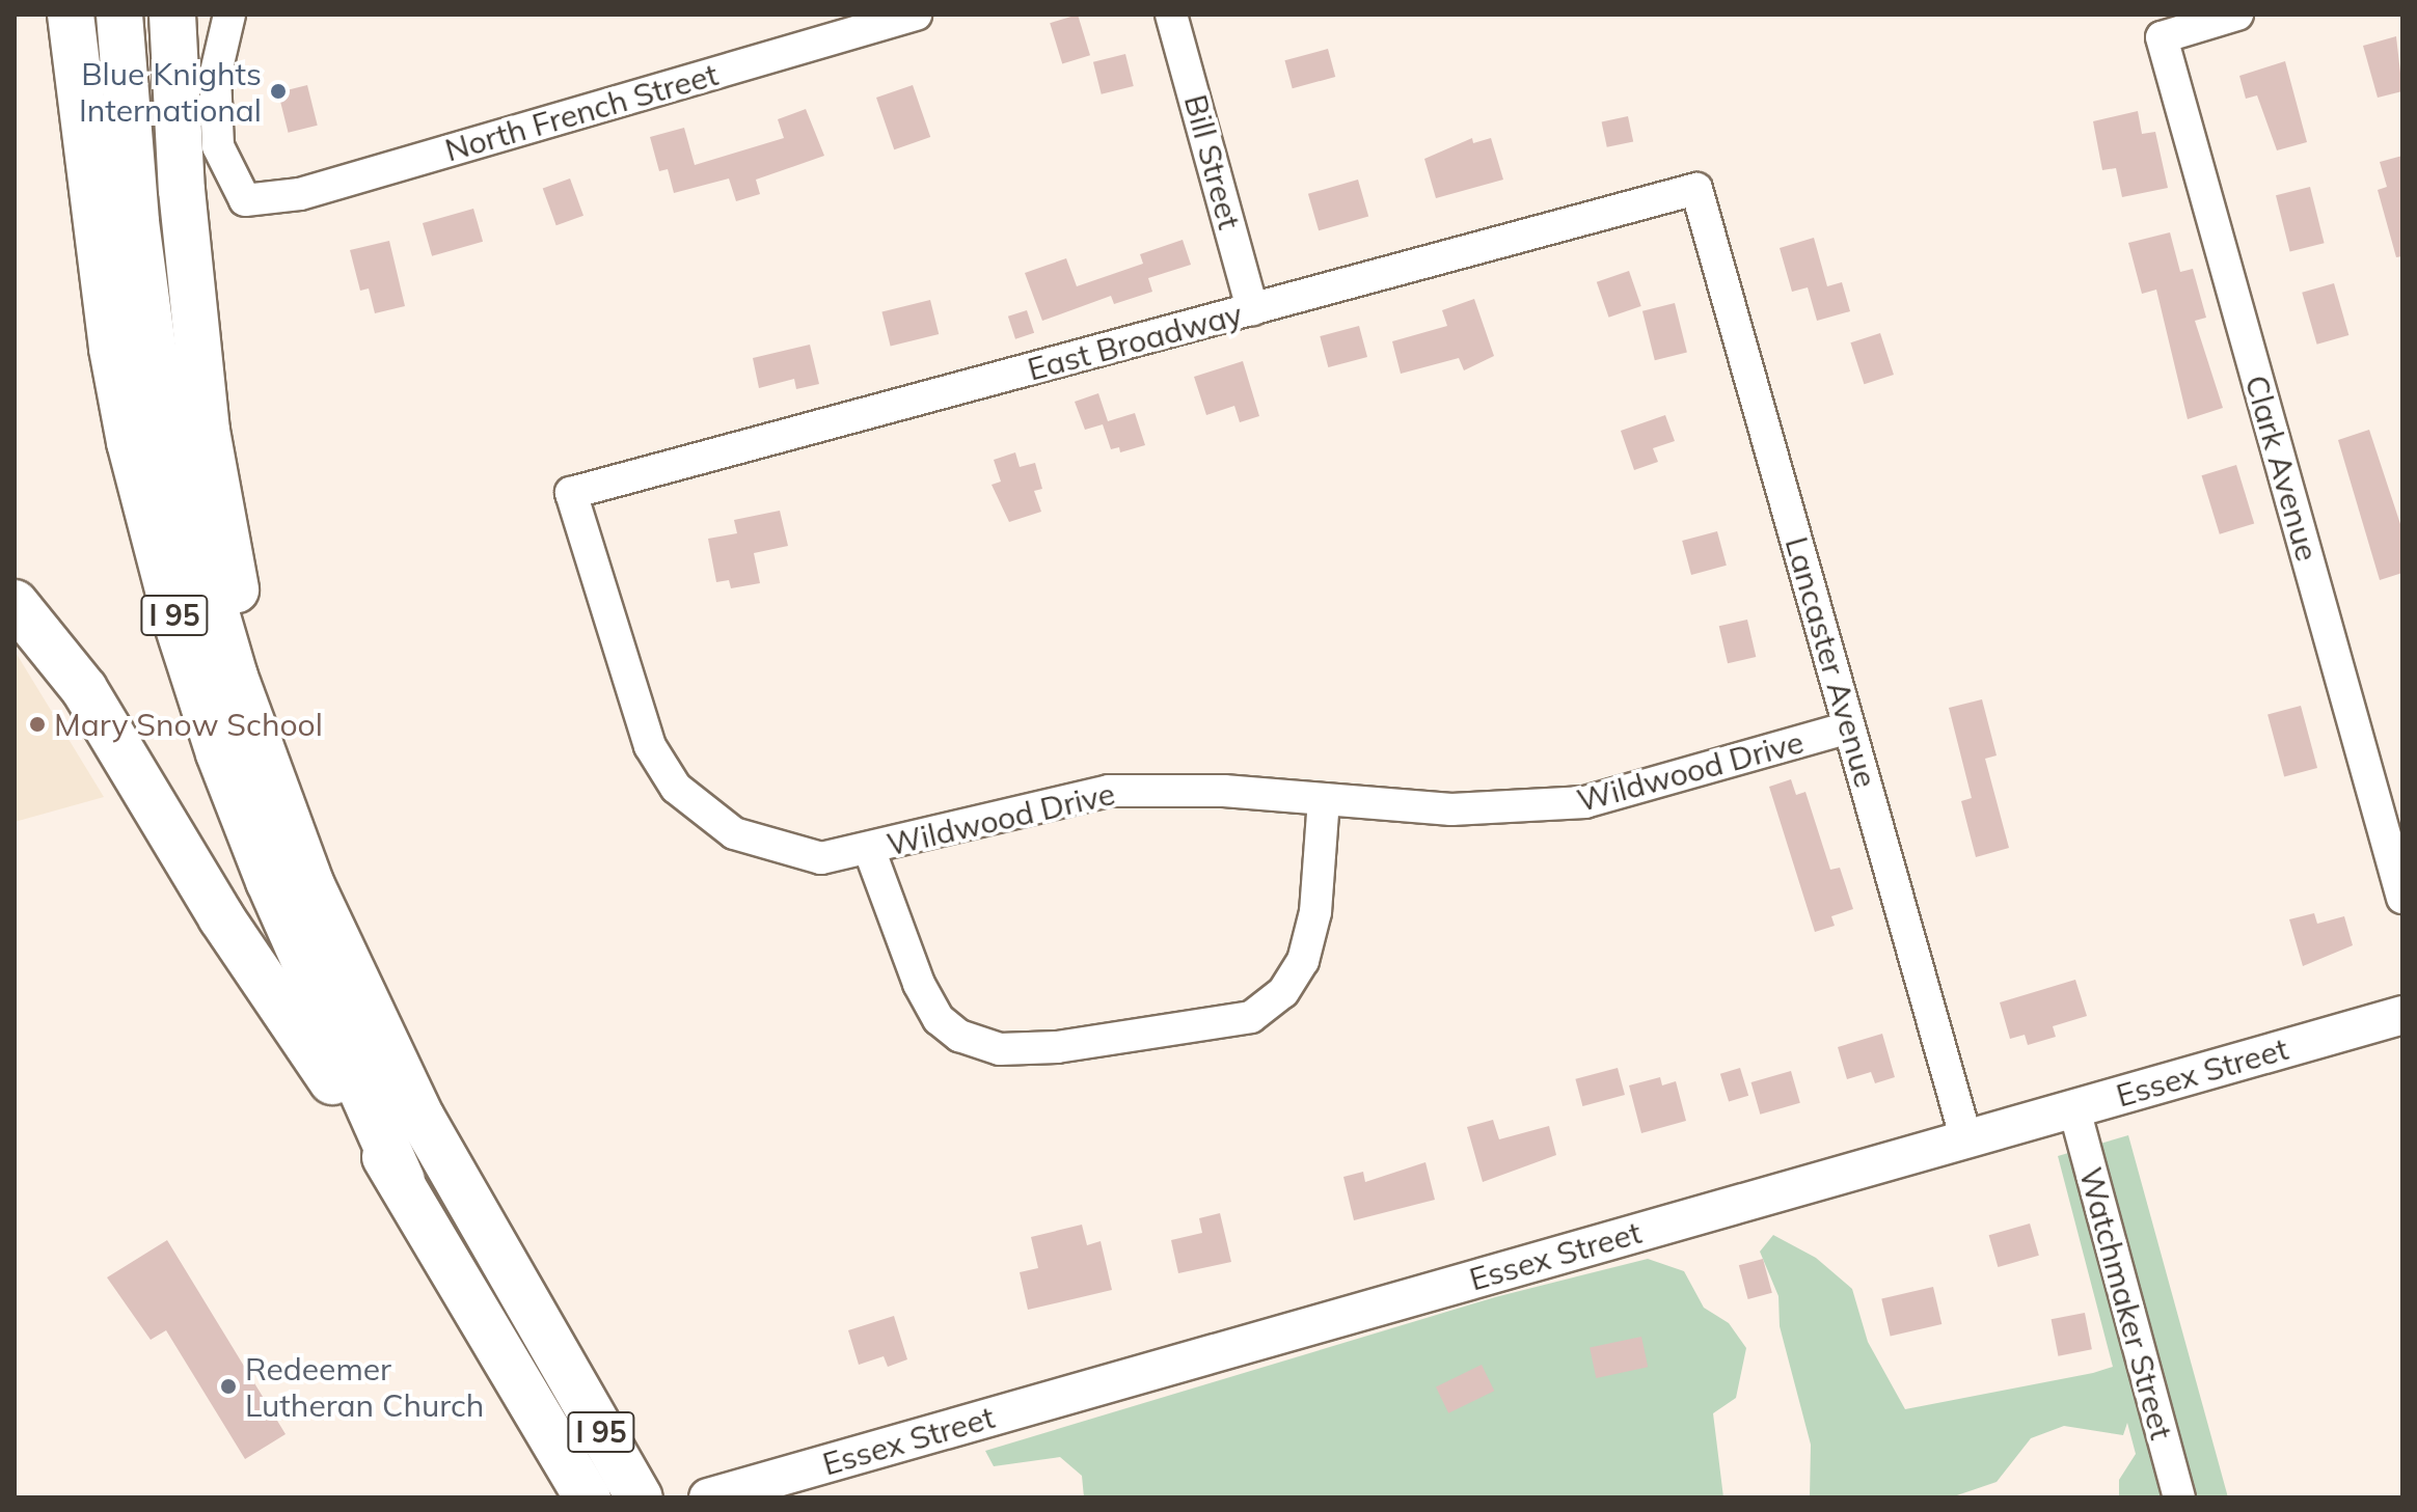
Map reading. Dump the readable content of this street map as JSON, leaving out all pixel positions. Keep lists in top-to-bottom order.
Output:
{
  "streets": {
    "highway": ["I 95"],
    "street": [
      "North French Street",
      "Bill Street",
      "East Broadway",
      "Clark Avenue",
      "Lancaster Avenue",
      "Wildwood Drive",
      "Essex Street",
      "Watchmaker Street"
    ]
  },
  "crossings": [
    ["Bill Street", "East Broadway"],
    ["East Broadway", "Lancaster Avenue"],
    ["East Broadway", "Wildwood Drive"],
    ["Lancaster Avenue", "Wildwood Drive"],
    ["Lancaster Avenue", "Essex Street"],
    ["Essex Street", "Watchmaker Street"]
  ],
  "places": ["Blue Knights International", "Mary Snow School", "Redeemer Lutheran Church"]
}
